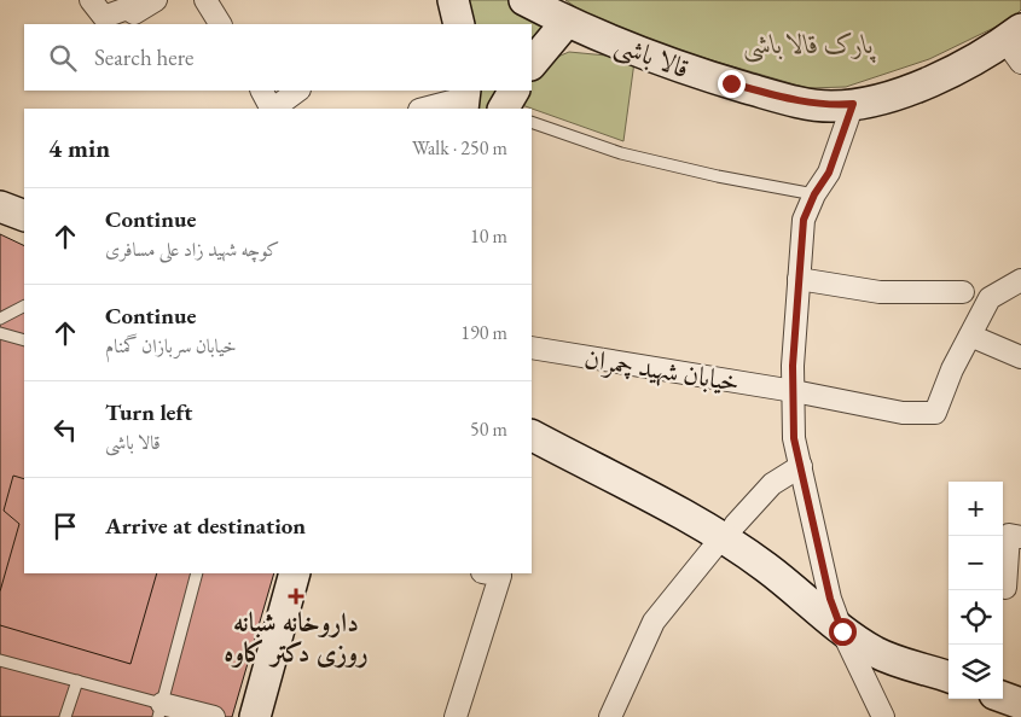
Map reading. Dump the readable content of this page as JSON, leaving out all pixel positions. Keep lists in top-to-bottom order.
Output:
{
  "streets": {
    "main road": ["قالا باشی"],
    "street": ["خیابان شهید چمران"]
  },
  "parks": ["پارک قالا باشی"],
  "places": {
    "health": ["داروخانه شبانه روزی دکتر کاوه"]
  },
  "page": {
    "search": "Search here",
    "heading": ["4 min", "Walk · 250 m"],
    "list": [
      ["Continue", "کوچه شهید زاد علی مسافری", "10 m"],
      ["Continue", "خیابان سربازان گمنام", "190 m"],
      ["Turn left", "قالا باشی", "50 m"],
      "Arrive at destination"
    ],
    "map_buttons": ["+", "−"]
  }
}
